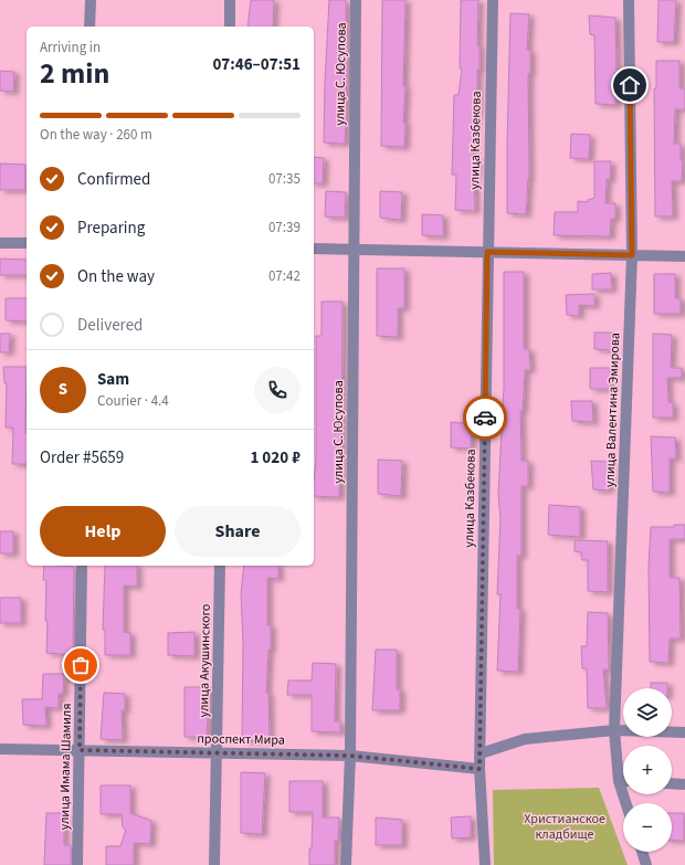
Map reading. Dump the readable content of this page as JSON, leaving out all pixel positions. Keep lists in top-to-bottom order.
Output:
{
  "streets": {
    "street": [
      "улица С. Юсупова",
      "улица Казбекова",
      "улица Валентина Эмирова",
      "улица Акушинского",
      "проспект Мира",
      "улица Имама Шамиля"
    ]
  },
  "crossings": [
    ["улица С. Юсупова", "проспект Мира"],
    ["улица Казбекова", "проспект Мира"],
    ["улица Акушинского", "проспект Мира"],
    ["проспект Мира", "улица Имама Шамиля"]
  ],
  "parks": ["Христианское кладбище"],
  "page": {
    "heading": ["2 min", "Arriving in", "07:46–07:51"],
    "panel": [
      "Sam",
      "Courier · 4.4",
      "Order #5659",
      "1 020 ₽"
    ],
    "bar": "On the way · 260 m",
    "list": [
      ["Confirmed", "07:35"],
      ["Preparing", "07:39"],
      ["On the way", "07:42"],
      "Delivered"
    ],
    "round": "S",
    "buttons": ["Help", "Share"],
    "map_buttons": ["+", "−"]
  }
}
